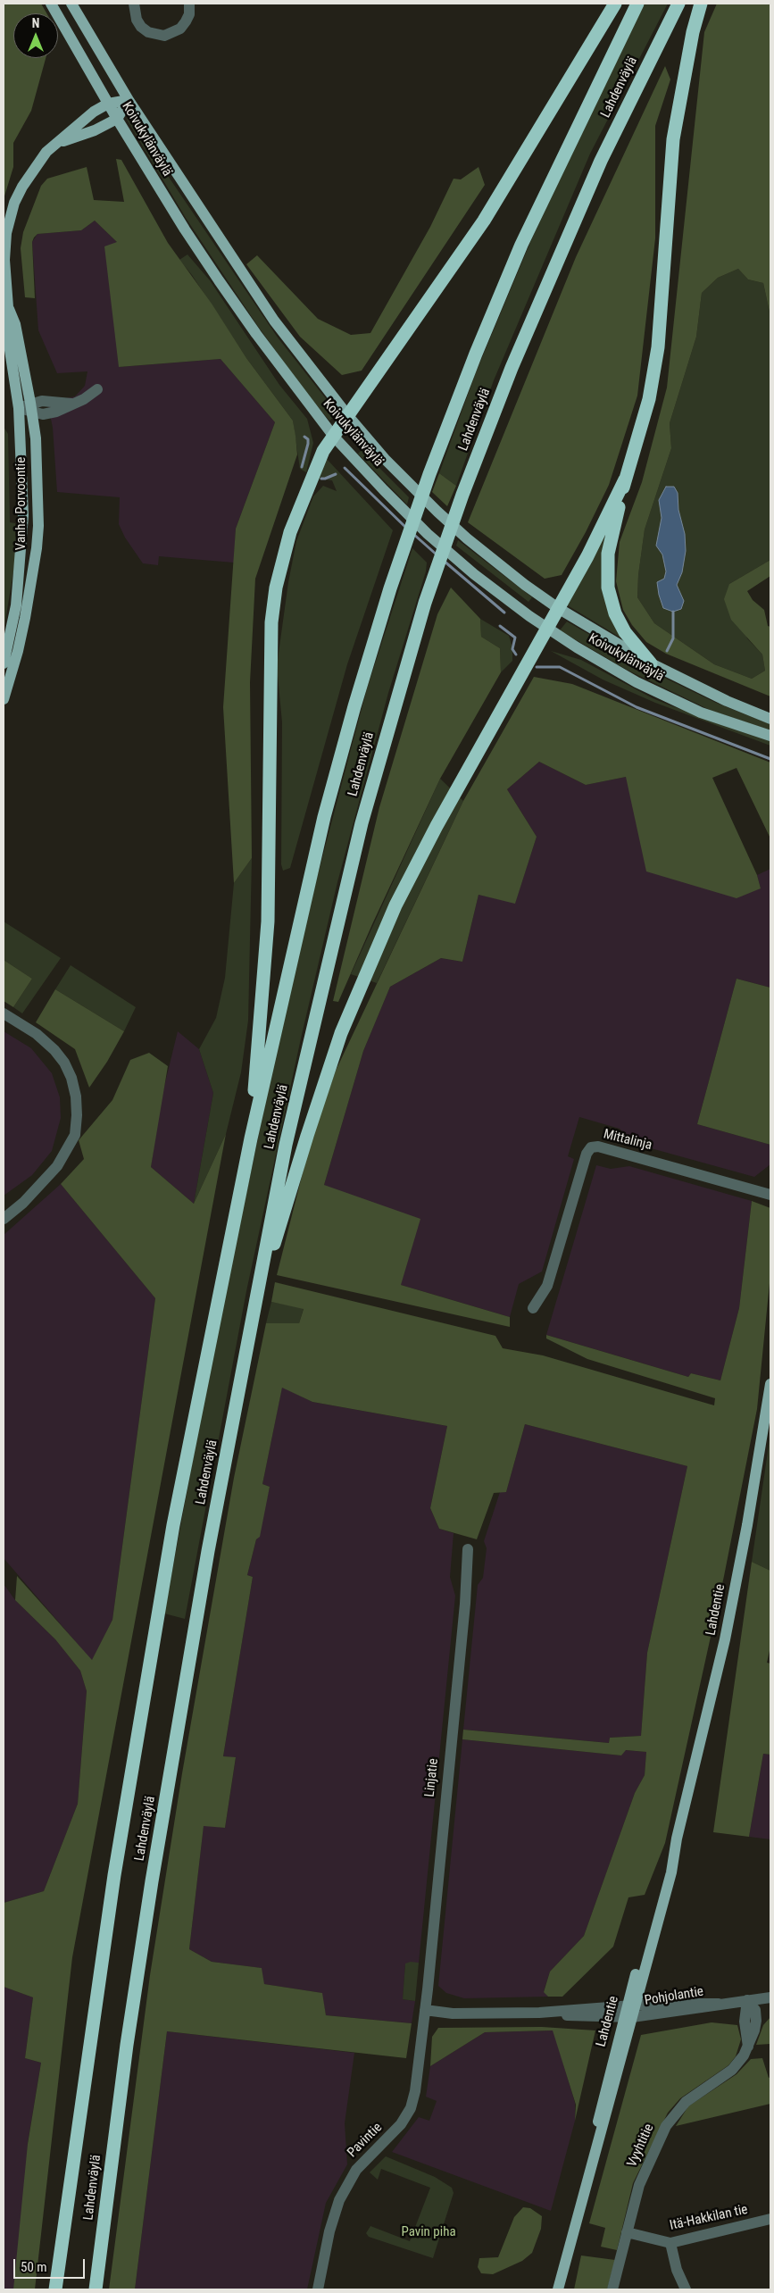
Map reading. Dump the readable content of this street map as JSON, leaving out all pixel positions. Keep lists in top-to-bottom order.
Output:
{
  "streets": {
    "highway": ["Lahdenväylä"],
    "main road": ["Koivukylänväylä", "Vanha Porvoontie", "Lahdentie"],
    "street": [
      "Mittalinja",
      "Linjatie",
      "Pohjolantie",
      "Pavintie",
      "Vyyhtitie",
      "Itä-Hakkilan tie"
    ]
  },
  "crossings": [
    ["Koivukylänväylä", "Vanha Porvoontie"],
    ["Lahdentie", "Pohjolantie"],
    ["Linjatie", "Pavintie"],
    ["Pohjolantie", "Vyyhtitie"],
    ["Vyyhtitie", "Itä-Hakkilan tie"]
  ],
  "parks": ["Pavin piha"],
  "scale_bar": "50 m",
  "north": "top"
}
